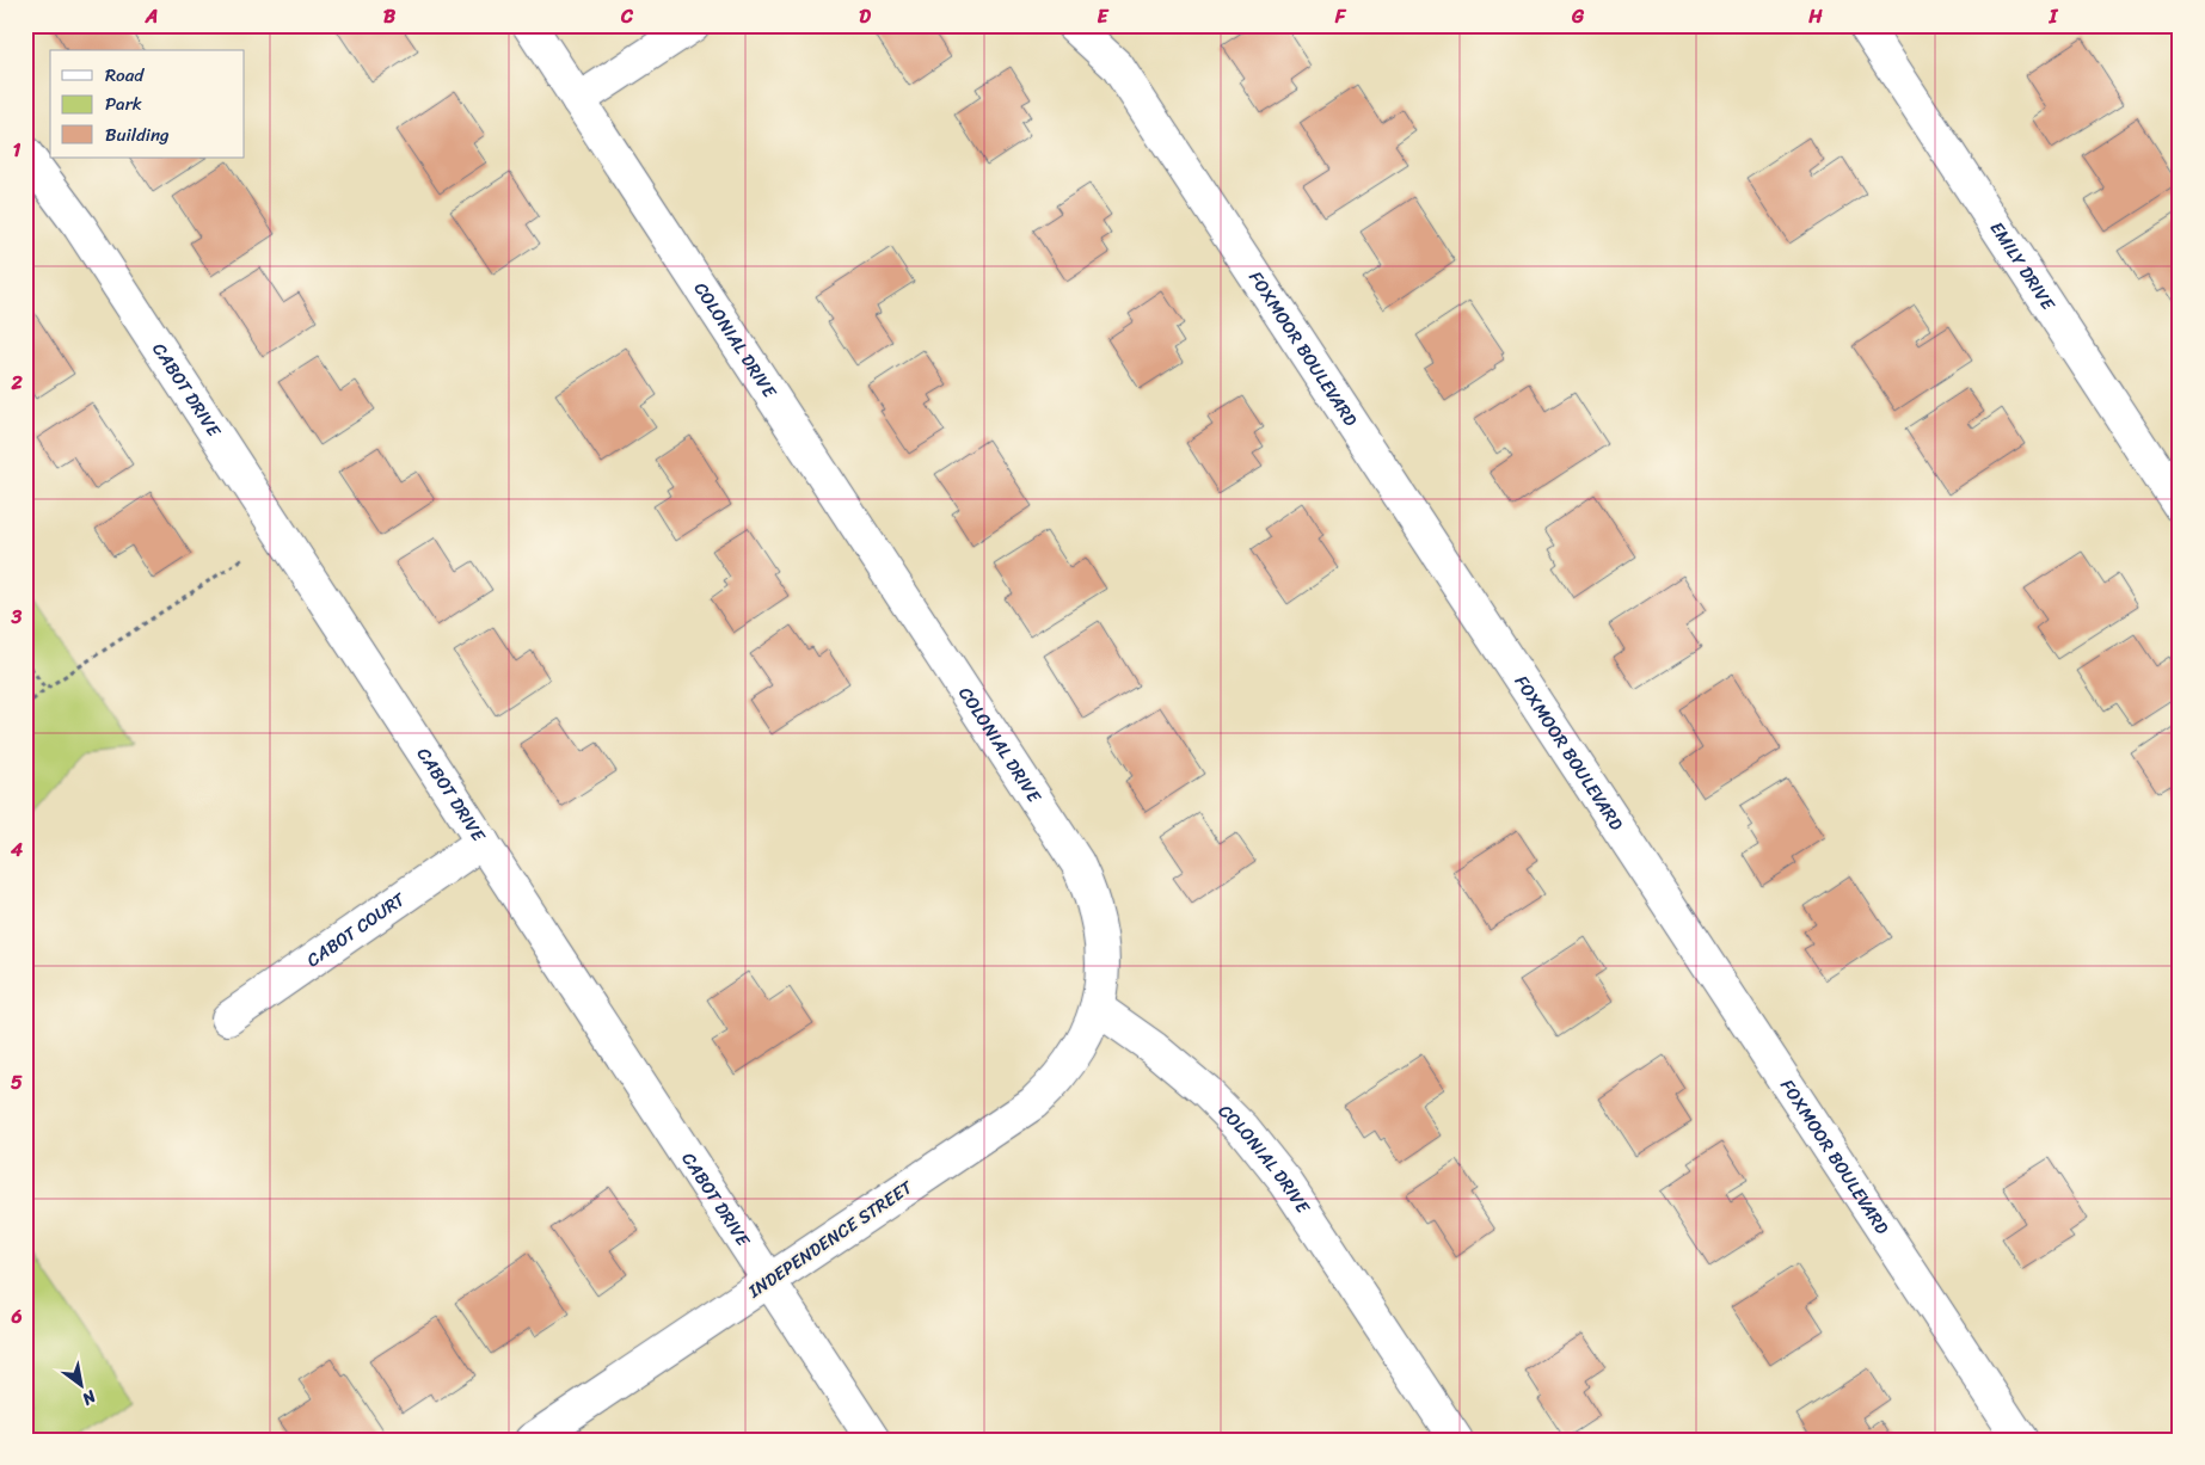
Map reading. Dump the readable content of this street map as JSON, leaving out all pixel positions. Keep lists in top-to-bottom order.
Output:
{
  "streets": {
    "street": [
      "EMILY DRIVE",
      "COLONIAL DRIVE",
      "FOXMOOR BOULEVARD",
      "CABOT DRIVE",
      "CABOT COURT",
      "INDEPENDENCE STREET"
    ]
  },
  "crossings": [
    ["COLONIAL DRIVE", "INDEPENDENCE STREET"],
    ["CABOT DRIVE", "CABOT COURT"],
    ["CABOT DRIVE", "INDEPENDENCE STREET"]
  ],
  "legend": ["Road", "Park", "Building"],
  "north": "bottom right",
  "grid": {
    "columns": [
      "A",
      "B",
      "C",
      "D",
      "E",
      "F",
      "G",
      "H",
      "I"
    ],
    "rows": [
      "1",
      "2",
      "3",
      "4",
      "5",
      "6"
    ]
  }
}
